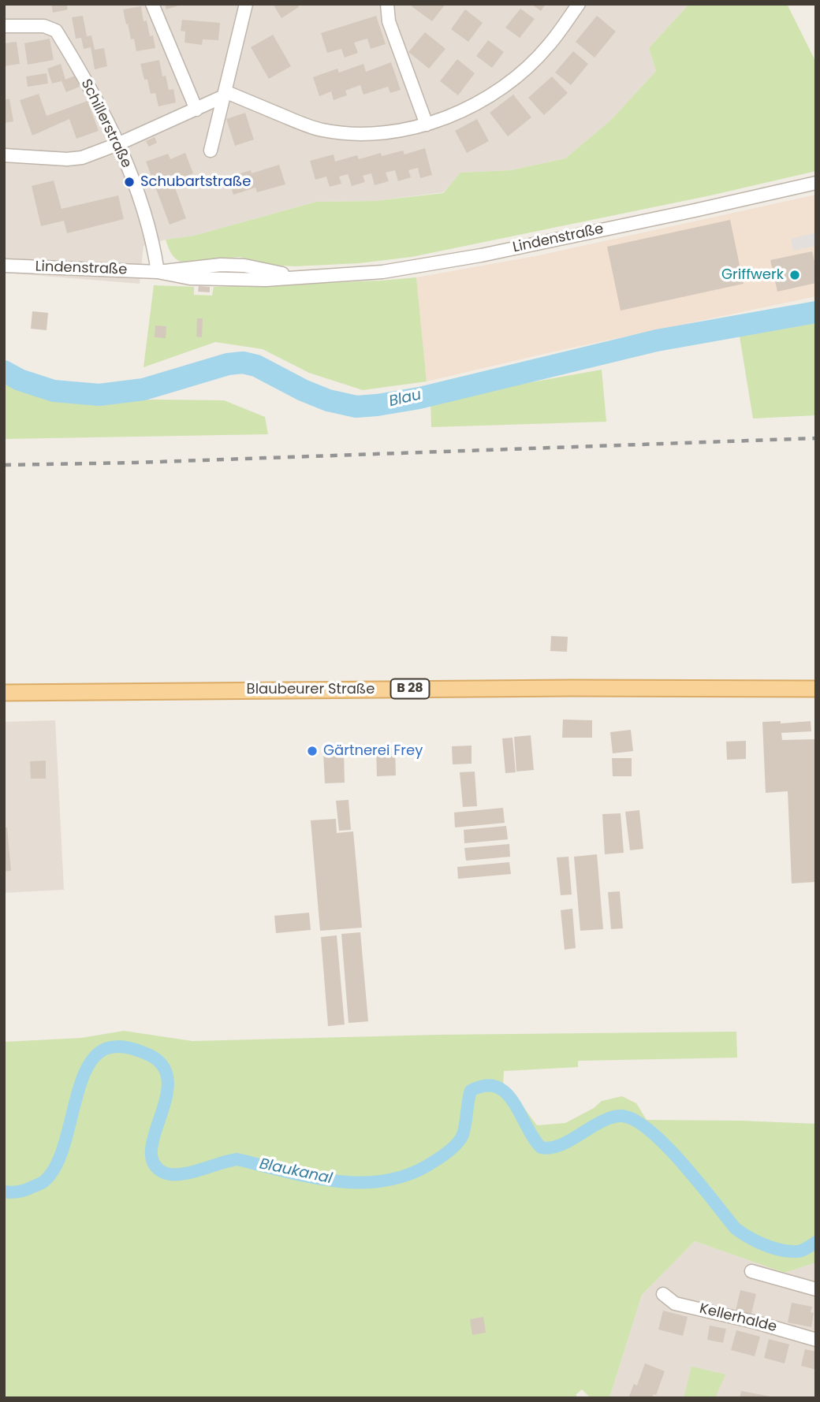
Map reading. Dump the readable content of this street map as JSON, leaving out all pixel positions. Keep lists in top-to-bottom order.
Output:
{
  "streets": {
    "main road": ["B 28", "Blaubeurer Straße"],
    "street": ["Schillerstraße", "Lindenstraße", "Kellerhalde"]
  },
  "crossings": [
    ["Schillerstraße", "Lindenstraße"]
  ],
  "water": ["Blau", "Blaukanal"],
  "places": ["Schubartstraße", "Griffwerk", "Gärtnerei Frey"]
}
